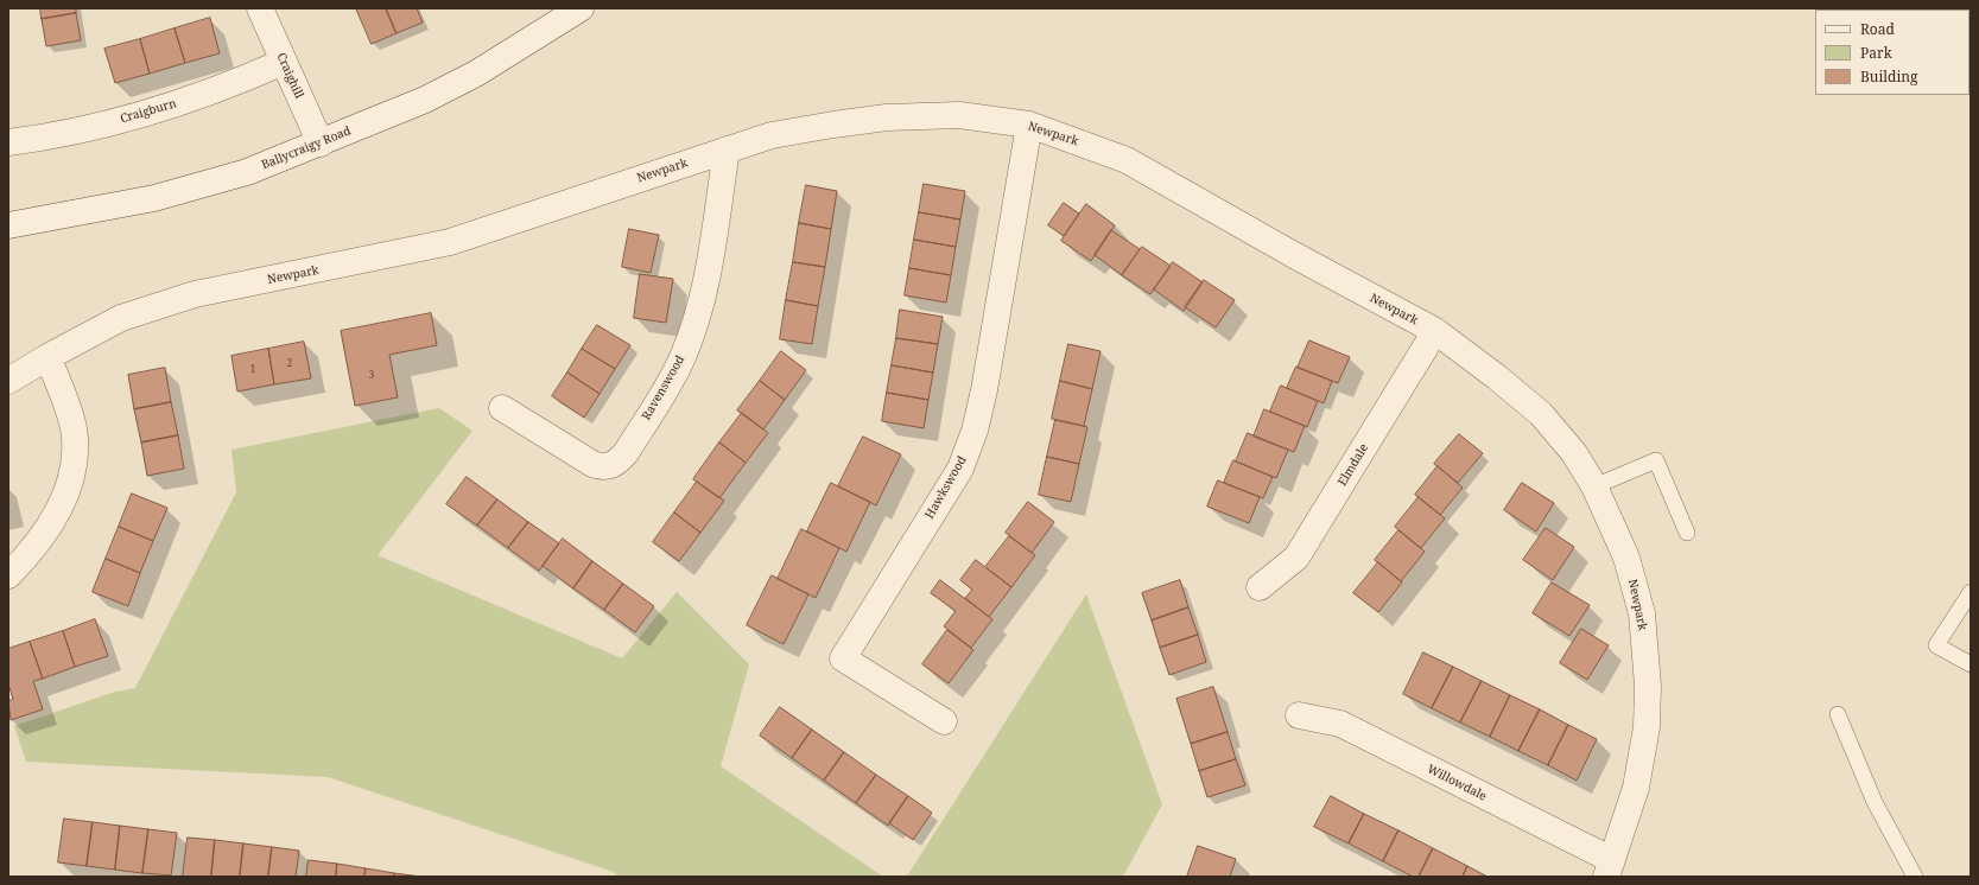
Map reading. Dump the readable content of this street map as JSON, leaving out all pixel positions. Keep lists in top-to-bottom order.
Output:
{
  "streets": {
    "street": [
      "Craighill",
      "Craigburn",
      "Newpark",
      "Ballycraigy Road",
      "Ravenswood",
      "Elmdale",
      "Hawkswood",
      "Willowdale"
    ]
  },
  "crossings": [
    ["Craighill", "Craigburn"],
    ["Craighill", "Ballycraigy Road"],
    ["Newpark", "Ravenswood"],
    ["Newpark", "Elmdale"],
    ["Newpark", "Hawkswood"],
    ["Newpark", "Willowdale"]
  ],
  "house_numbers": ["2", "1", "3"],
  "legend": ["Road", "Park", "Building"]
}
